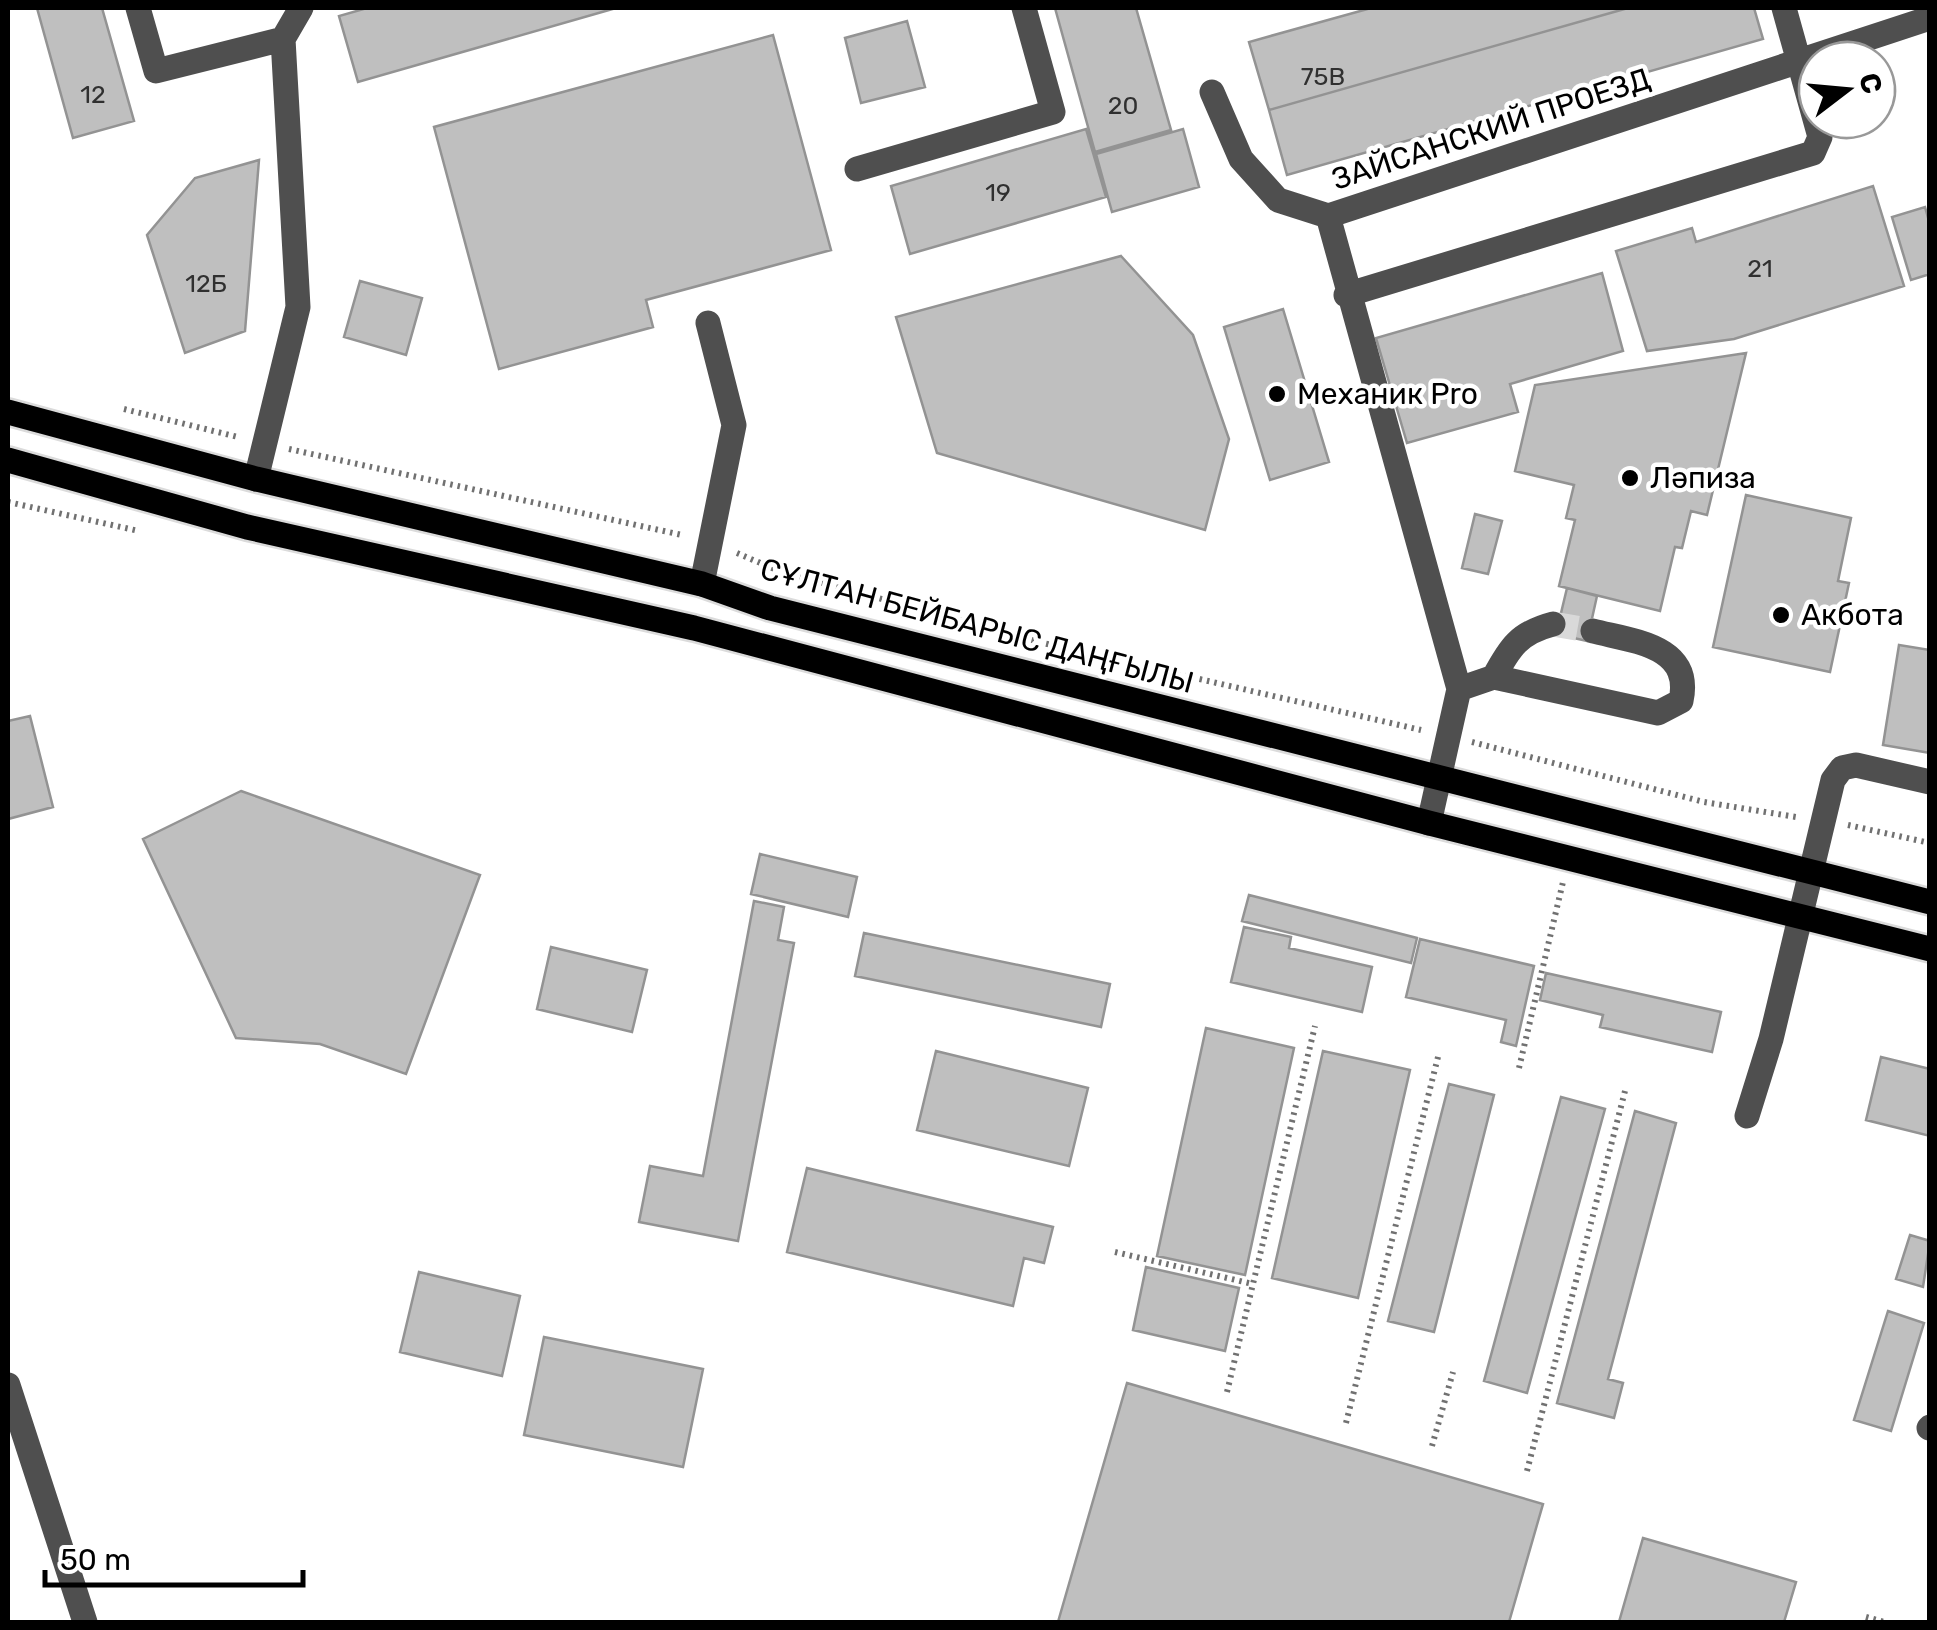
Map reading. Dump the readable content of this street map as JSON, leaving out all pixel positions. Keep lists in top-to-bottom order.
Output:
{
  "streets": {
    "main road": ["СҰЛТАН БЕЙБАРЫС ДАҢҒЫЛЫ"],
    "street": ["ЗАЙСАНСКИЙ ПРОЕЗД"]
  },
  "places": ["Механик Pro", "Ләпиза", "Акбота"],
  "house_numbers": [
    "75В",
    "12",
    "20",
    "19",
    "21",
    "12Б"
  ],
  "scale_bar": "50 m",
  "north": "right"
}
